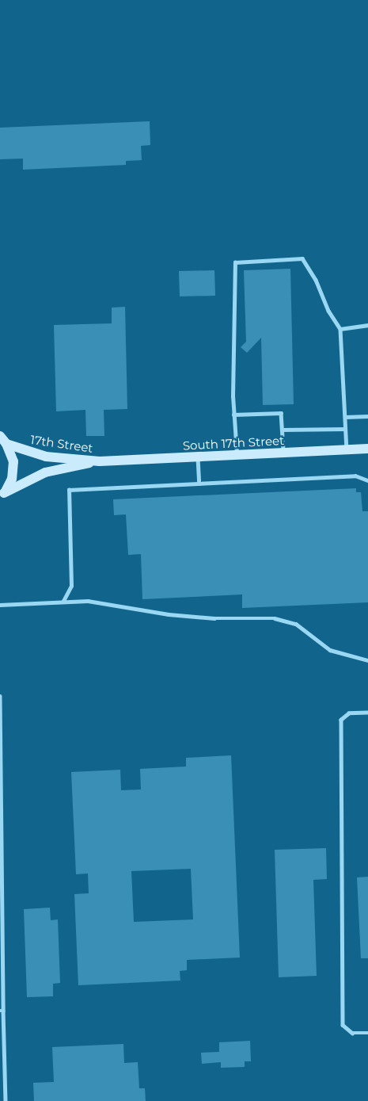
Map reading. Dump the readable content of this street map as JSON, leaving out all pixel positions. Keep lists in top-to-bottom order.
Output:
{
  "streets": {
    "street": ["South 17th Street", "17th Street"]
  },
  "crossings": [
    ["South 17th Street", "17th Street"]
  ]
}
